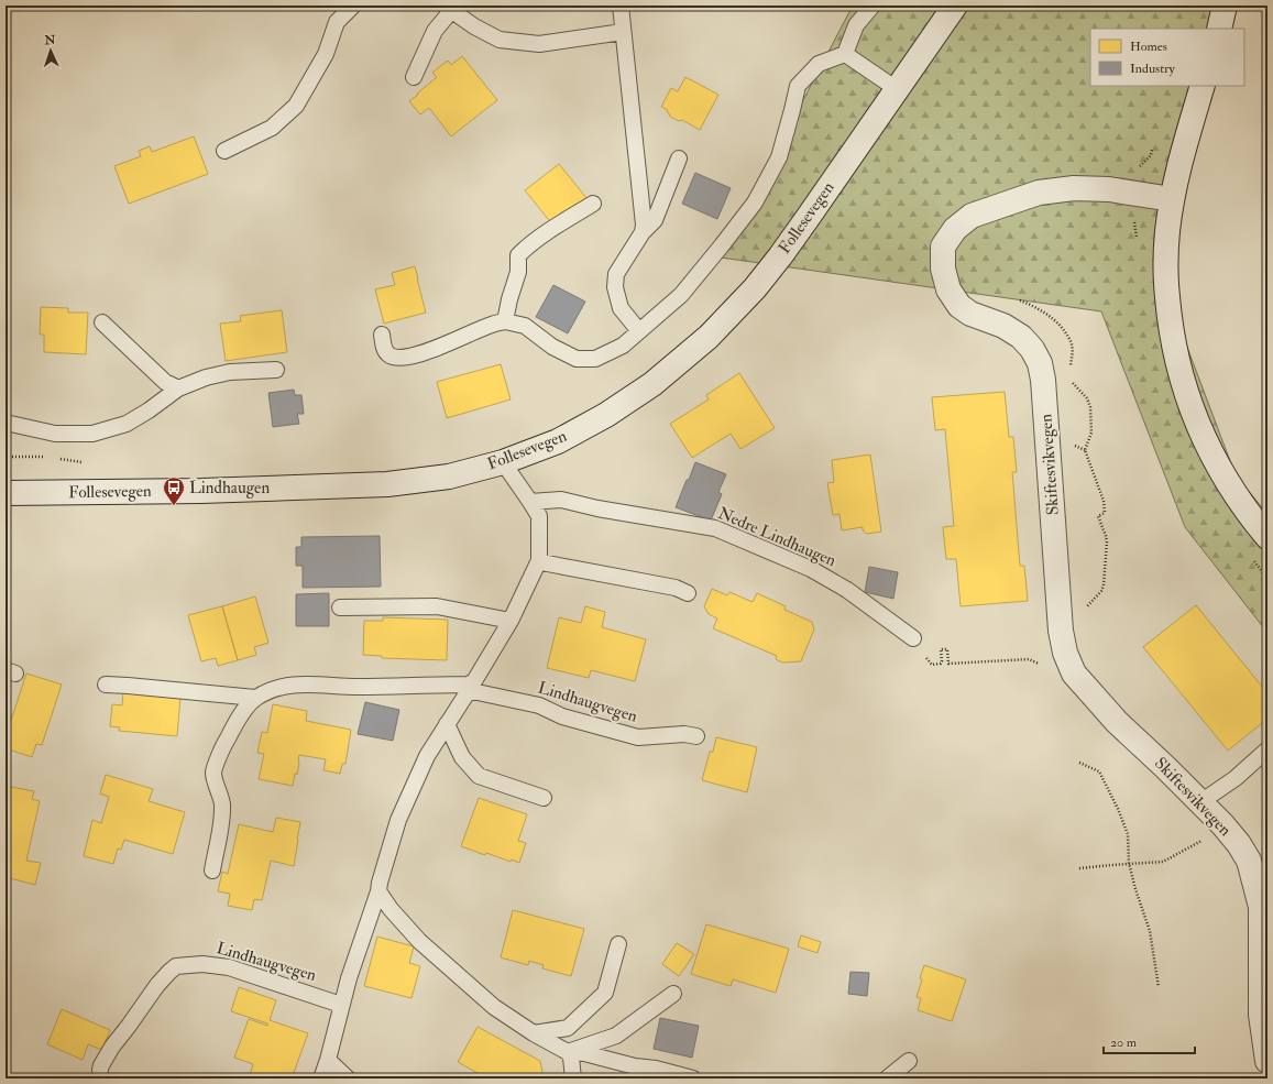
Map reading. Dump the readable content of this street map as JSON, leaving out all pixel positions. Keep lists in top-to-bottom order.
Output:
{
  "streets": {
    "main road": ["Follesevegen", "Skiftesvikvegen"],
    "lane": ["Nedre Lindhaugen", "Lindhaugvegen"]
  },
  "places": {
    "bus stop": ["Lindhaugen"]
  },
  "legend": ["Homes", "Industry"],
  "scale_bar": "20 m",
  "north": "top"
}
